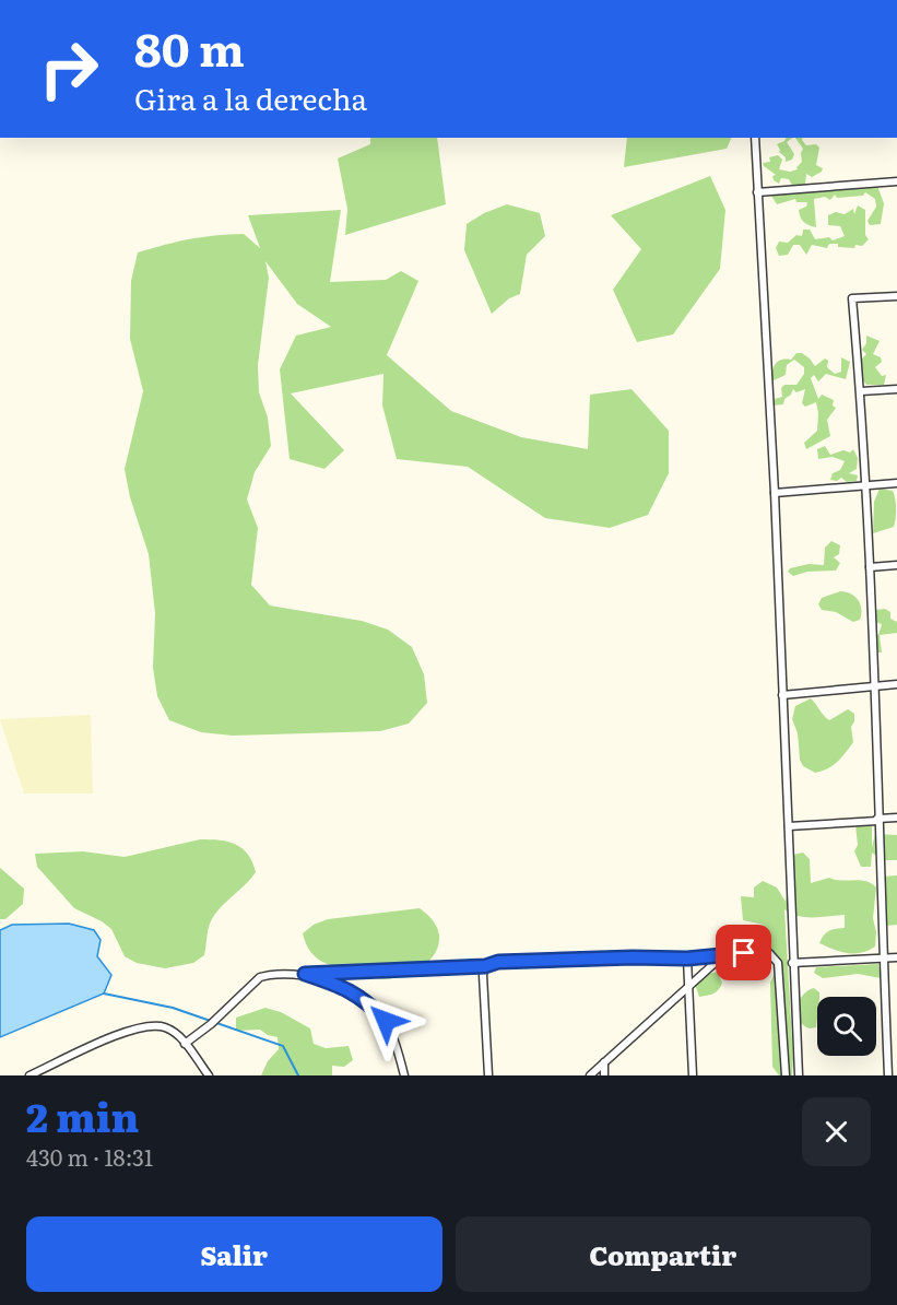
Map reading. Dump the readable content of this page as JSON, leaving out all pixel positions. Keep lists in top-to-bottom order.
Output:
{
  "page": {
    "turn": ["80 m", "Gira a la derecha"],
    "heading": ["2 min", "430 m · 18:31"],
    "buttons": ["Salir", "Compartir"]
  }
}
